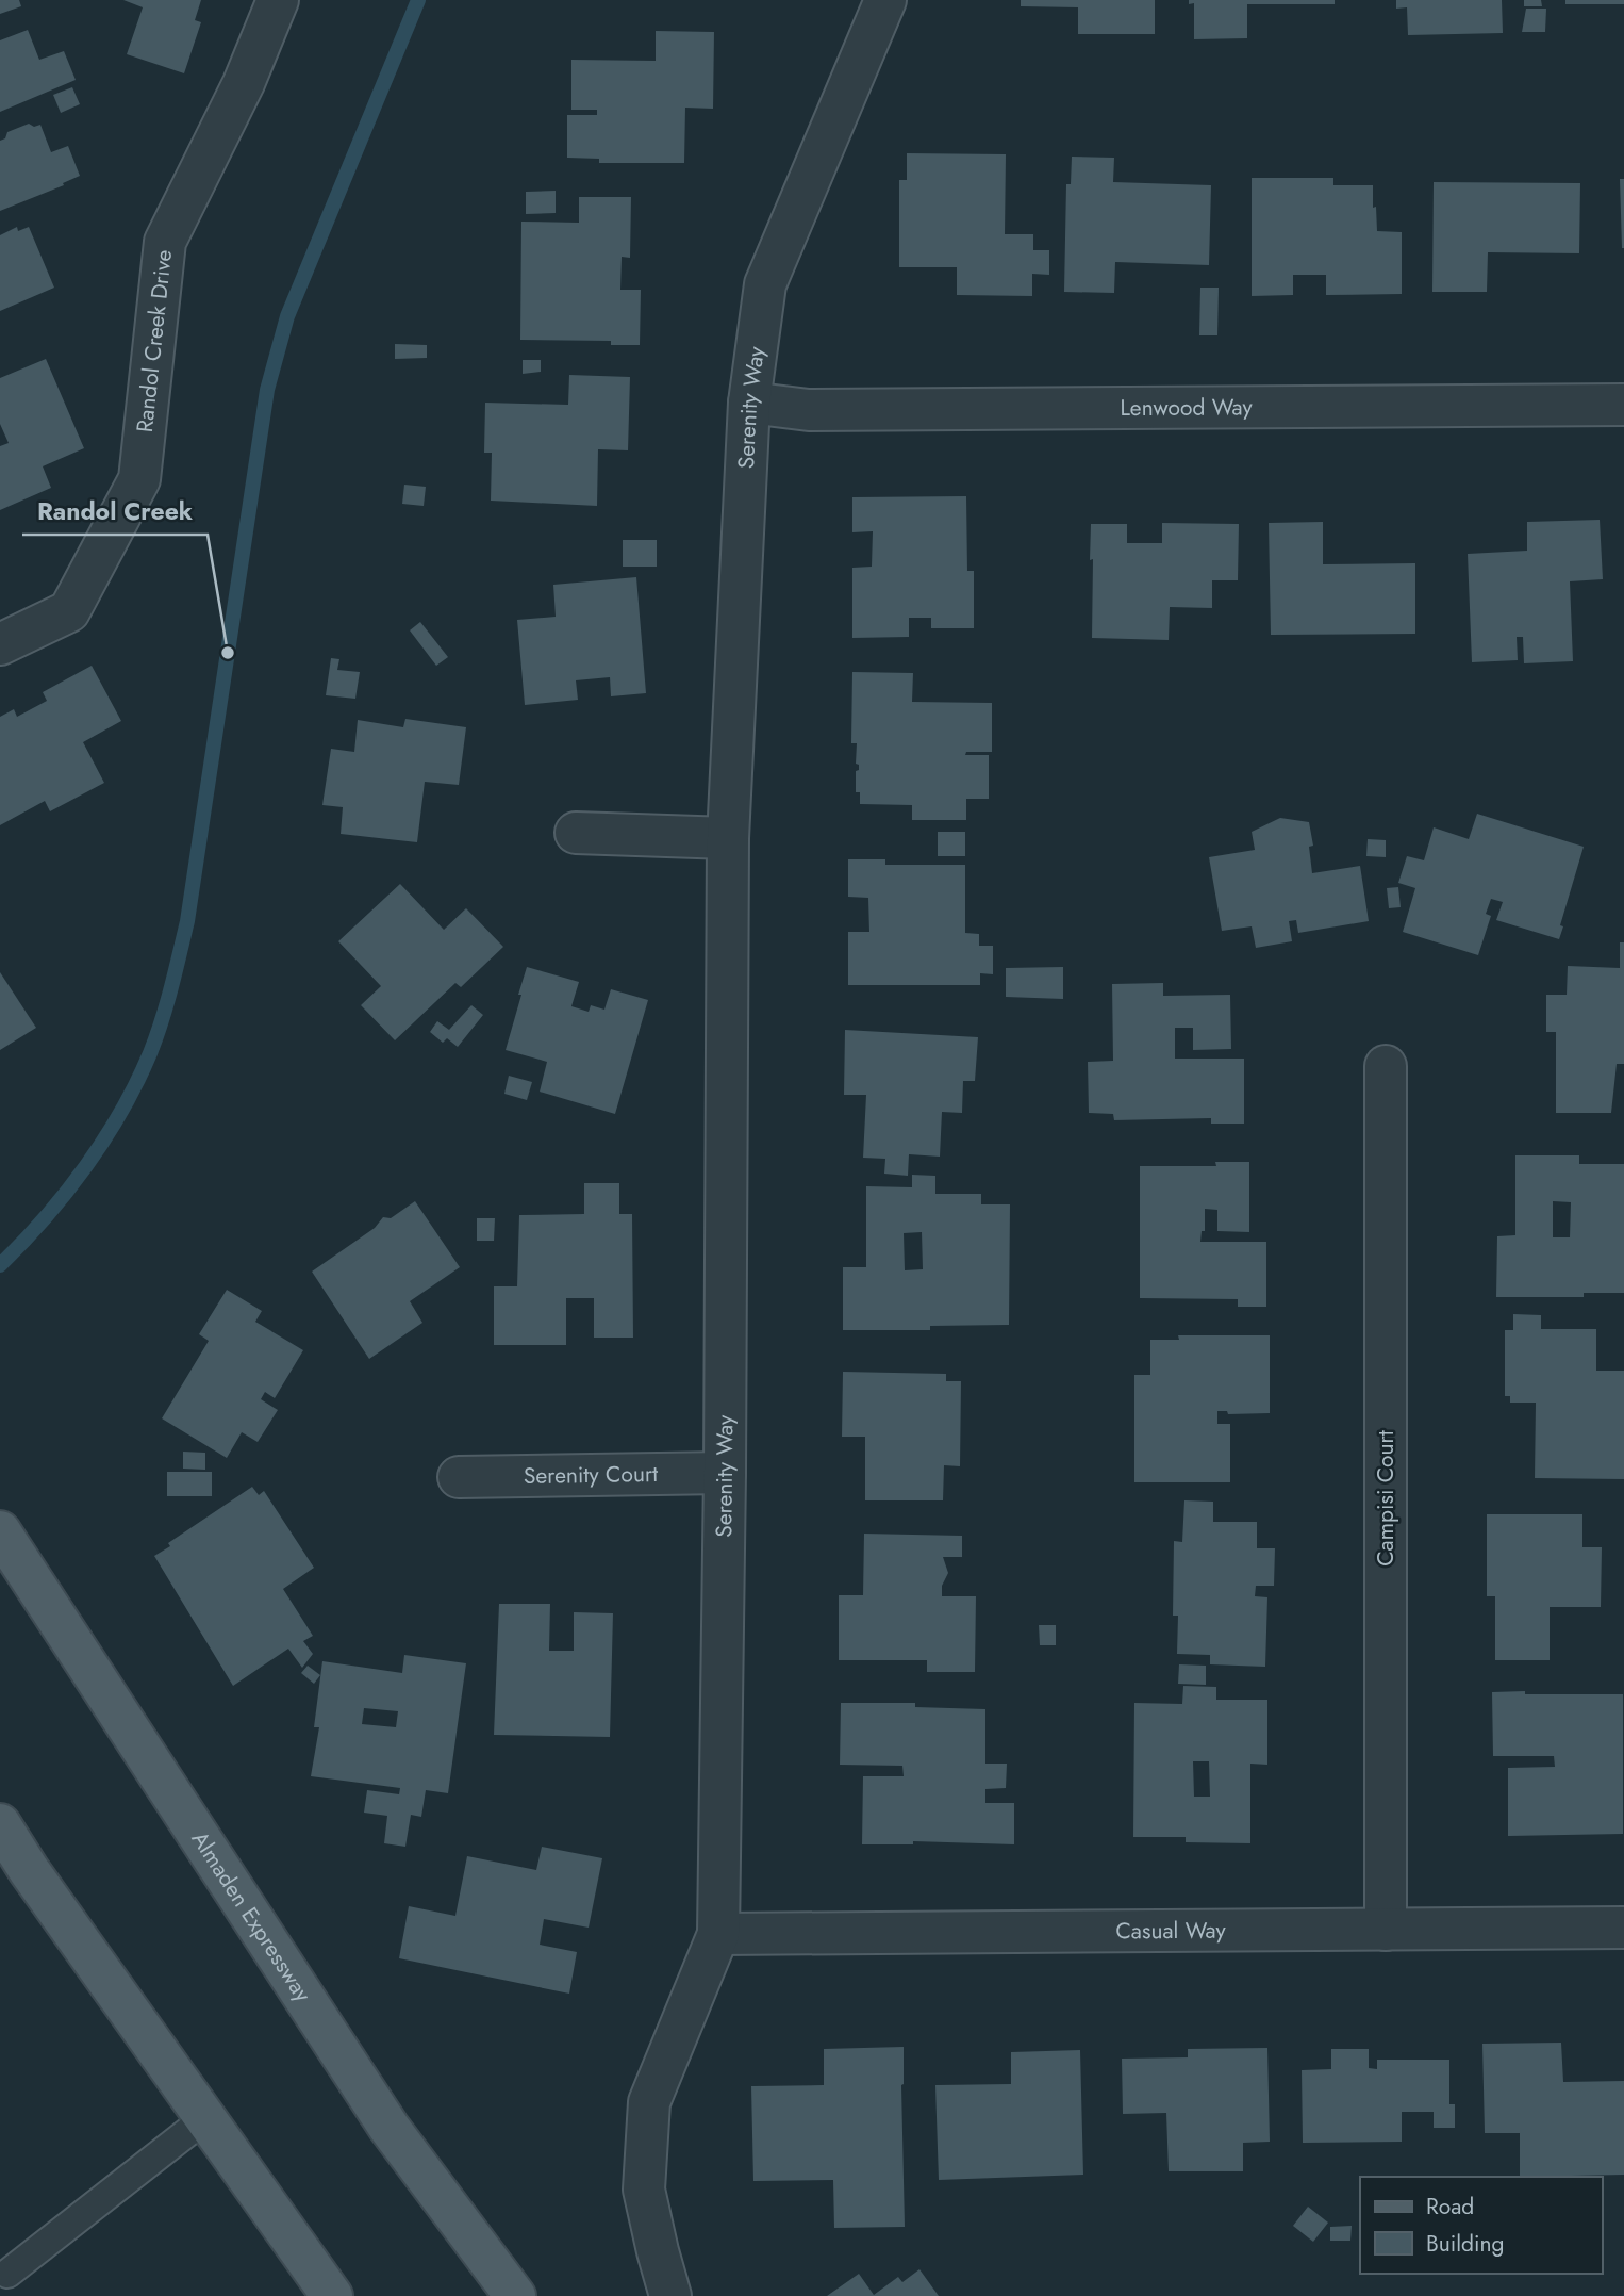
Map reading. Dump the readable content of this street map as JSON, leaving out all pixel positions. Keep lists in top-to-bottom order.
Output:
{
  "streets": {
    "main road": ["Almaden Expressway"],
    "street": [
      "Randol Creek Drive",
      "Serenity Way",
      "Lenwood Way",
      "Serenity Court",
      "Campisi Court",
      "Casual Way"
    ]
  },
  "crossings": [
    ["Serenity Way", "Lenwood Way"],
    ["Serenity Way", "Serenity Court"],
    ["Serenity Way", "Casual Way"],
    ["Campisi Court", "Casual Way"]
  ],
  "places": ["Randol Creek"],
  "legend": ["Road", "Building"]
}
